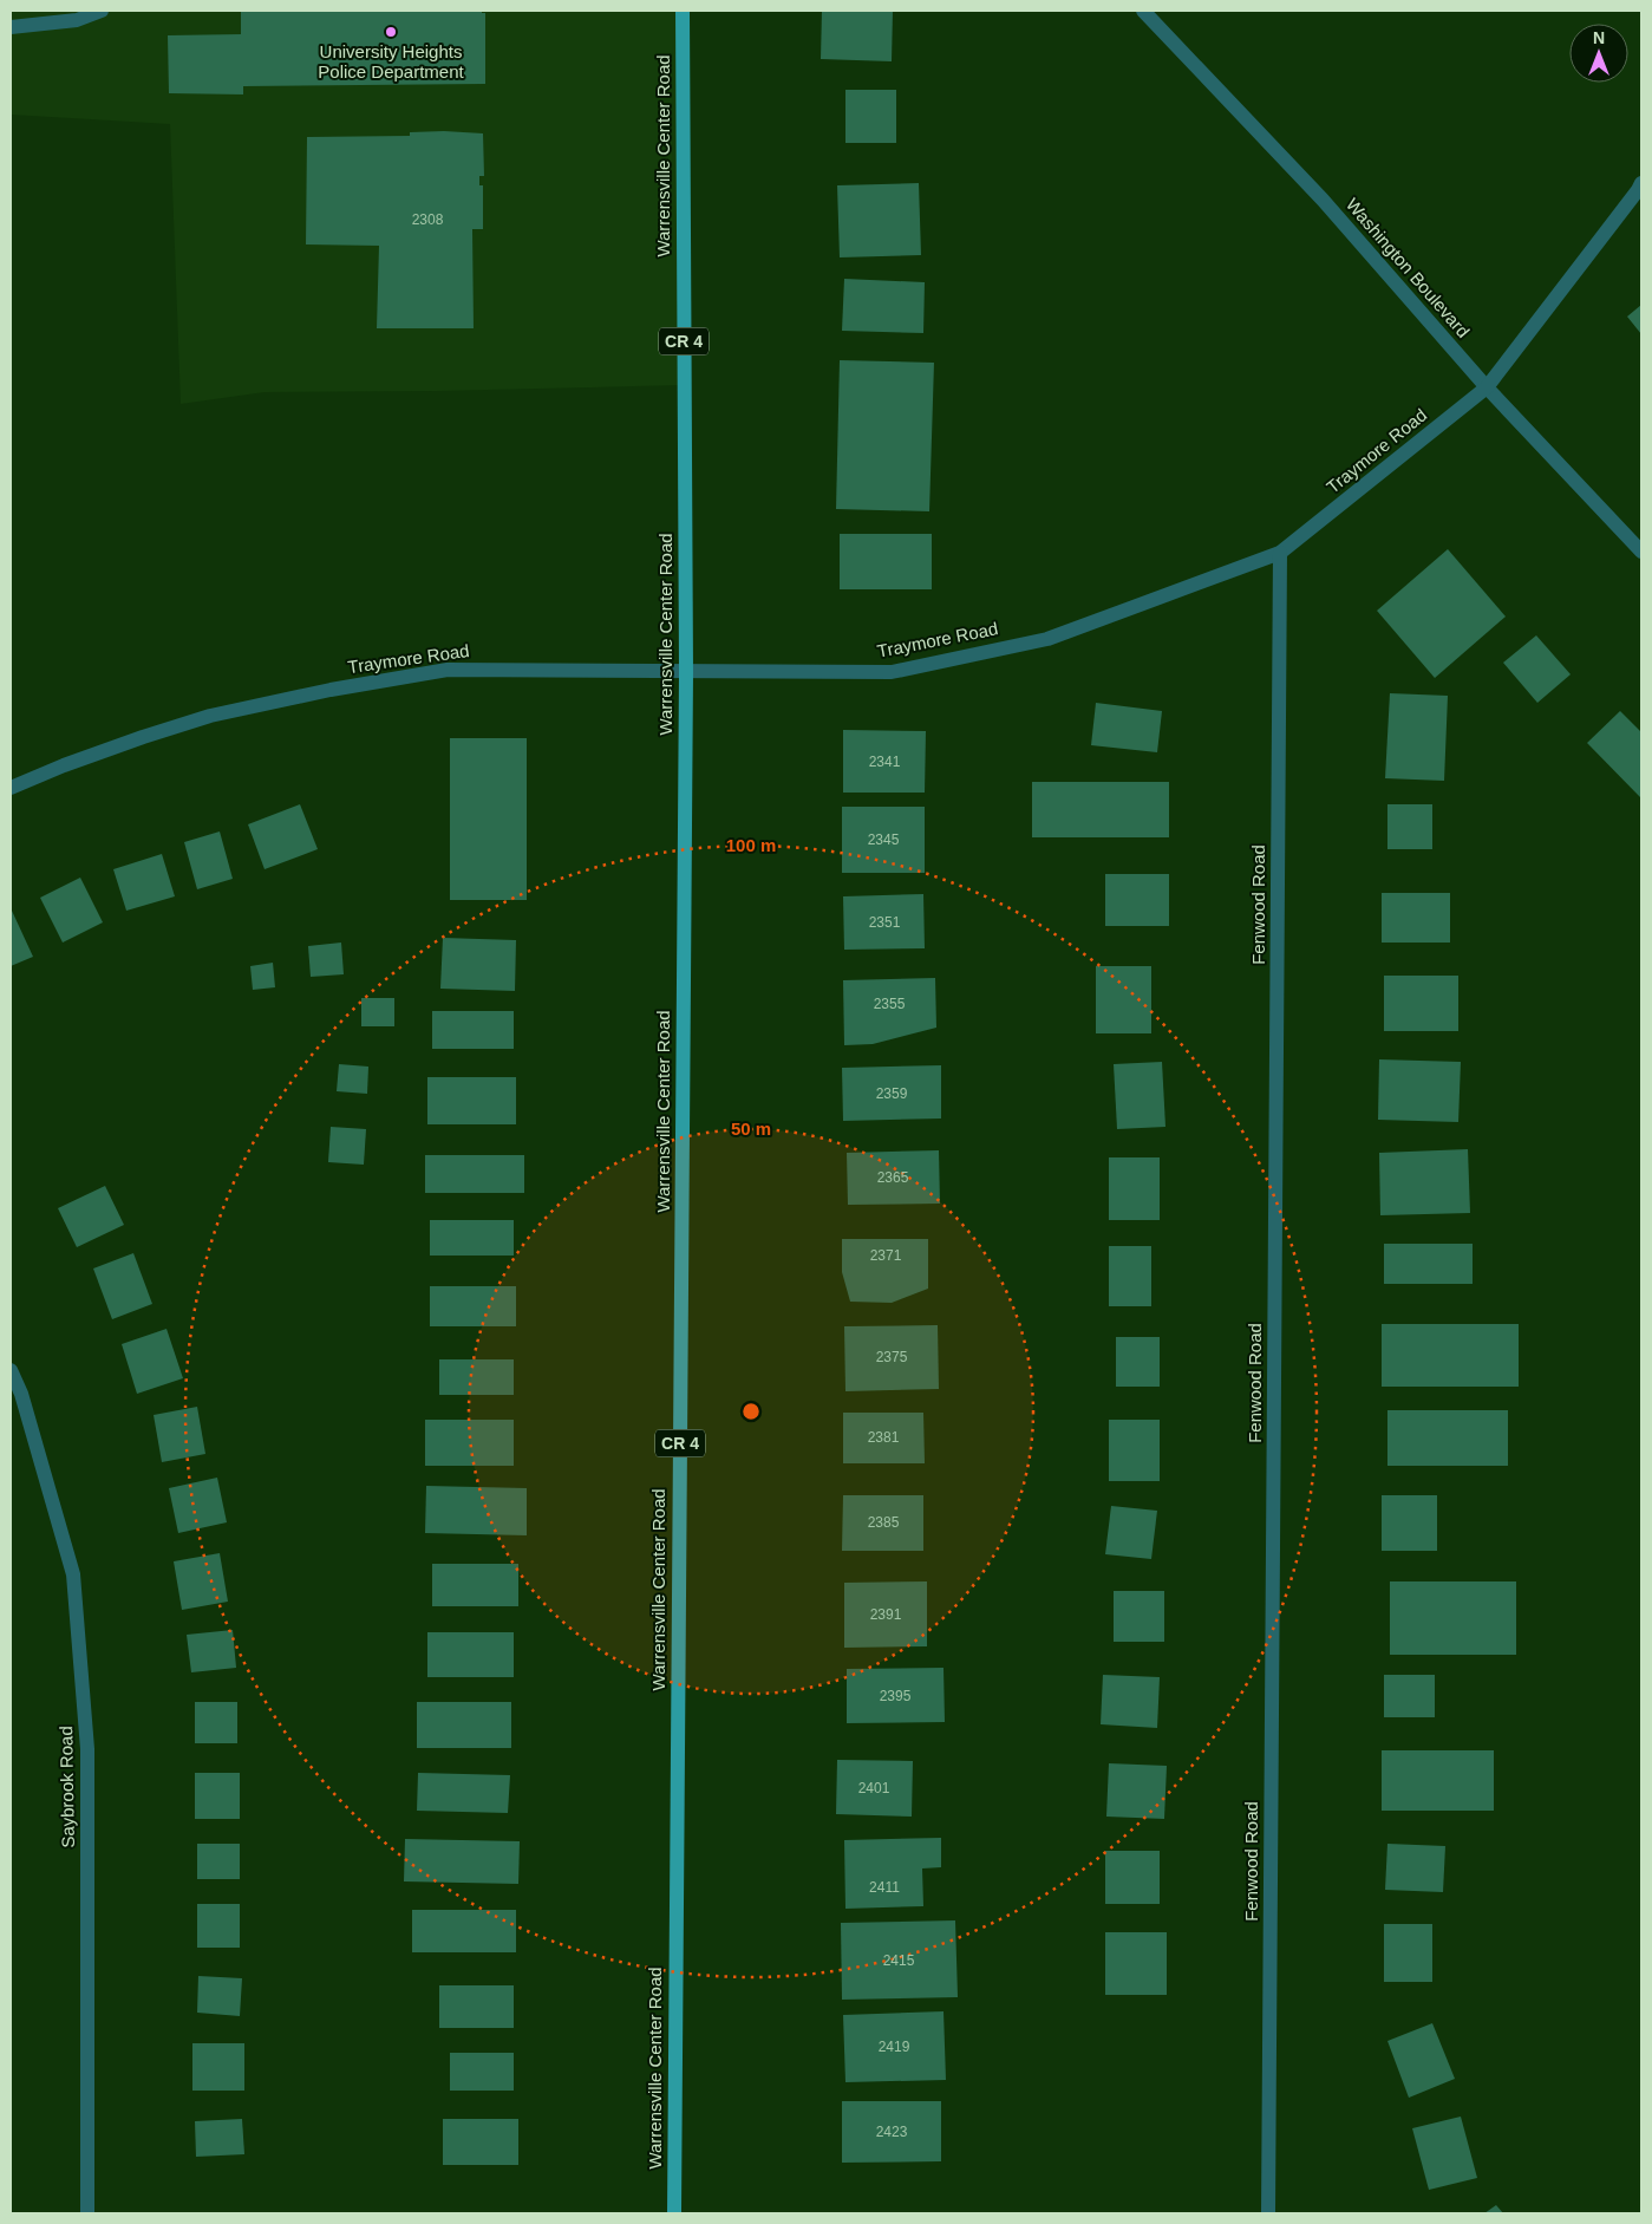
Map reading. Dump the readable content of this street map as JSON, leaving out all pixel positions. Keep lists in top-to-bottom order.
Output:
{
  "streets": {
    "main road": ["Warrensville Center Road", "CR 4"],
    "street": [
      "Washington Boulevard",
      "Traymore Road",
      "Fenwood Road",
      "Saybrook Road"
    ]
  },
  "crossings": [
    ["Warrensville Center Road", "Traymore Road"],
    ["Washington Boulevard", "Traymore Road"],
    ["Traymore Road", "Fenwood Road"]
  ],
  "places": ["University Heights Police Department"],
  "house_numbers": [
    "2308",
    "2341",
    "2345",
    "2351",
    "2355",
    "2359",
    "2365",
    "2371",
    "2375",
    "2381",
    "2385",
    "2391",
    "2395",
    "2401",
    "2411",
    "2415",
    "2419",
    "2423"
  ],
  "north": "top",
  "rings": ["100 m", "50 m"]
}
